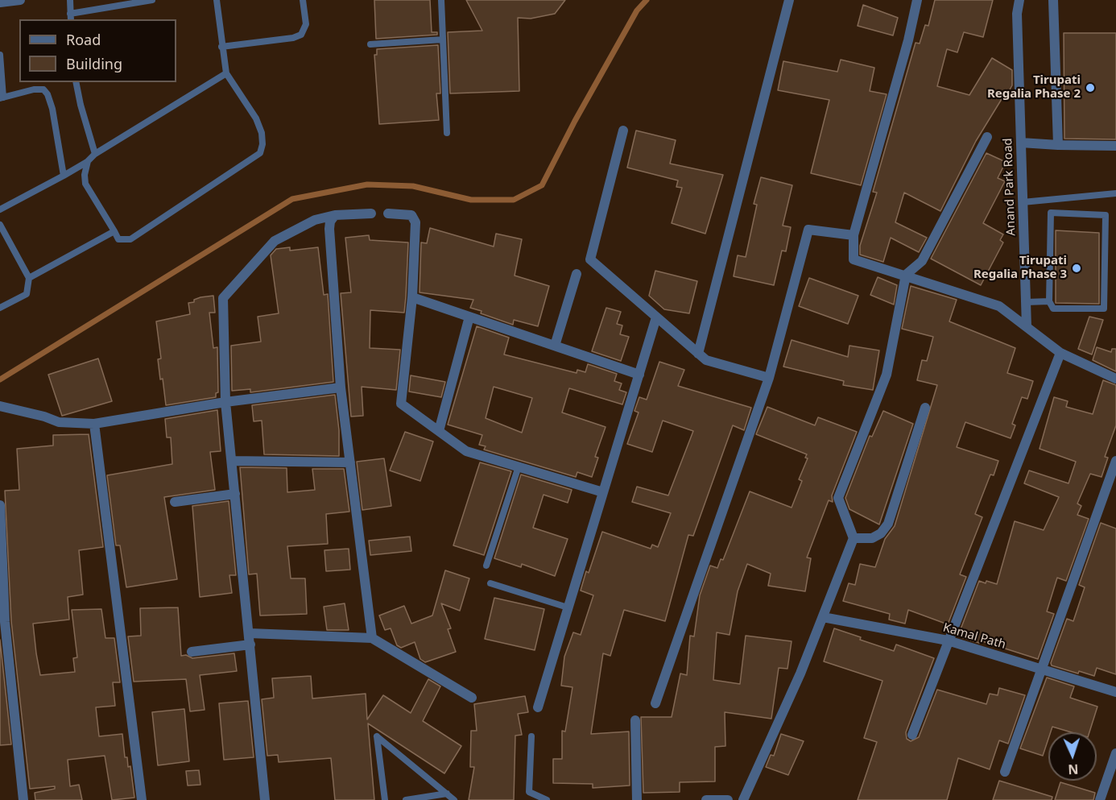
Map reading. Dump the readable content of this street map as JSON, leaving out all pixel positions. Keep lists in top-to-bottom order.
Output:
{
  "streets": {
    "street": ["Anand Park Road", "Kamal Path"]
  },
  "places": ["Tirupati Regalia Phase 2", "Tirupati Regalia Phase 3"],
  "legend": ["Road", "Building"],
  "north": "bottom"
}
